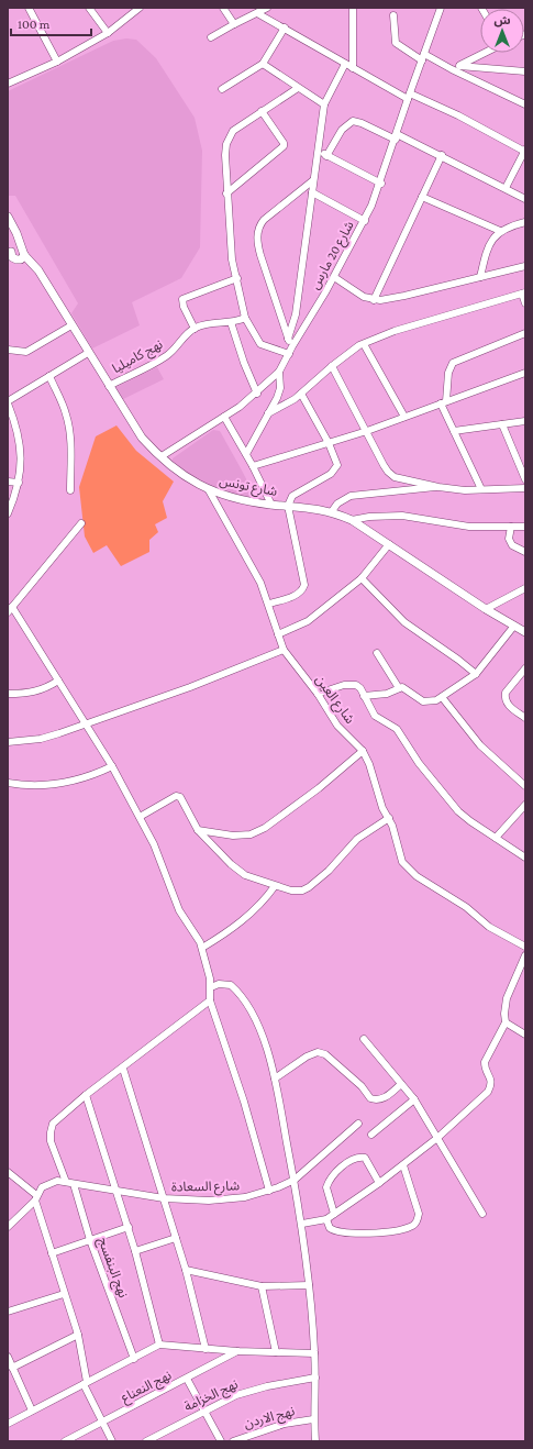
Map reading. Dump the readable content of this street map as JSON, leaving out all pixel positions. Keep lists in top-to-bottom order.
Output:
{
  "streets": {
    "street": [
      "شارع 20 مارس",
      "نهج كاميليا",
      "شارع تونس",
      "شارع العين",
      "شارع السعادة",
      "نهج البنفسج",
      "نهج النعناع",
      "نهج الخزامة",
      "نهج الاردن"
    ]
  },
  "crossings": [
    ["شارع 20 مارس", "شارع تونس"],
    ["نهج كاميليا", "شارع تونس"],
    ["شارع تونس", "شارع العين"],
    ["شارع السعادة", "نهج البنفسج"]
  ],
  "scale_bar": "100 m",
  "north": "top"
}
